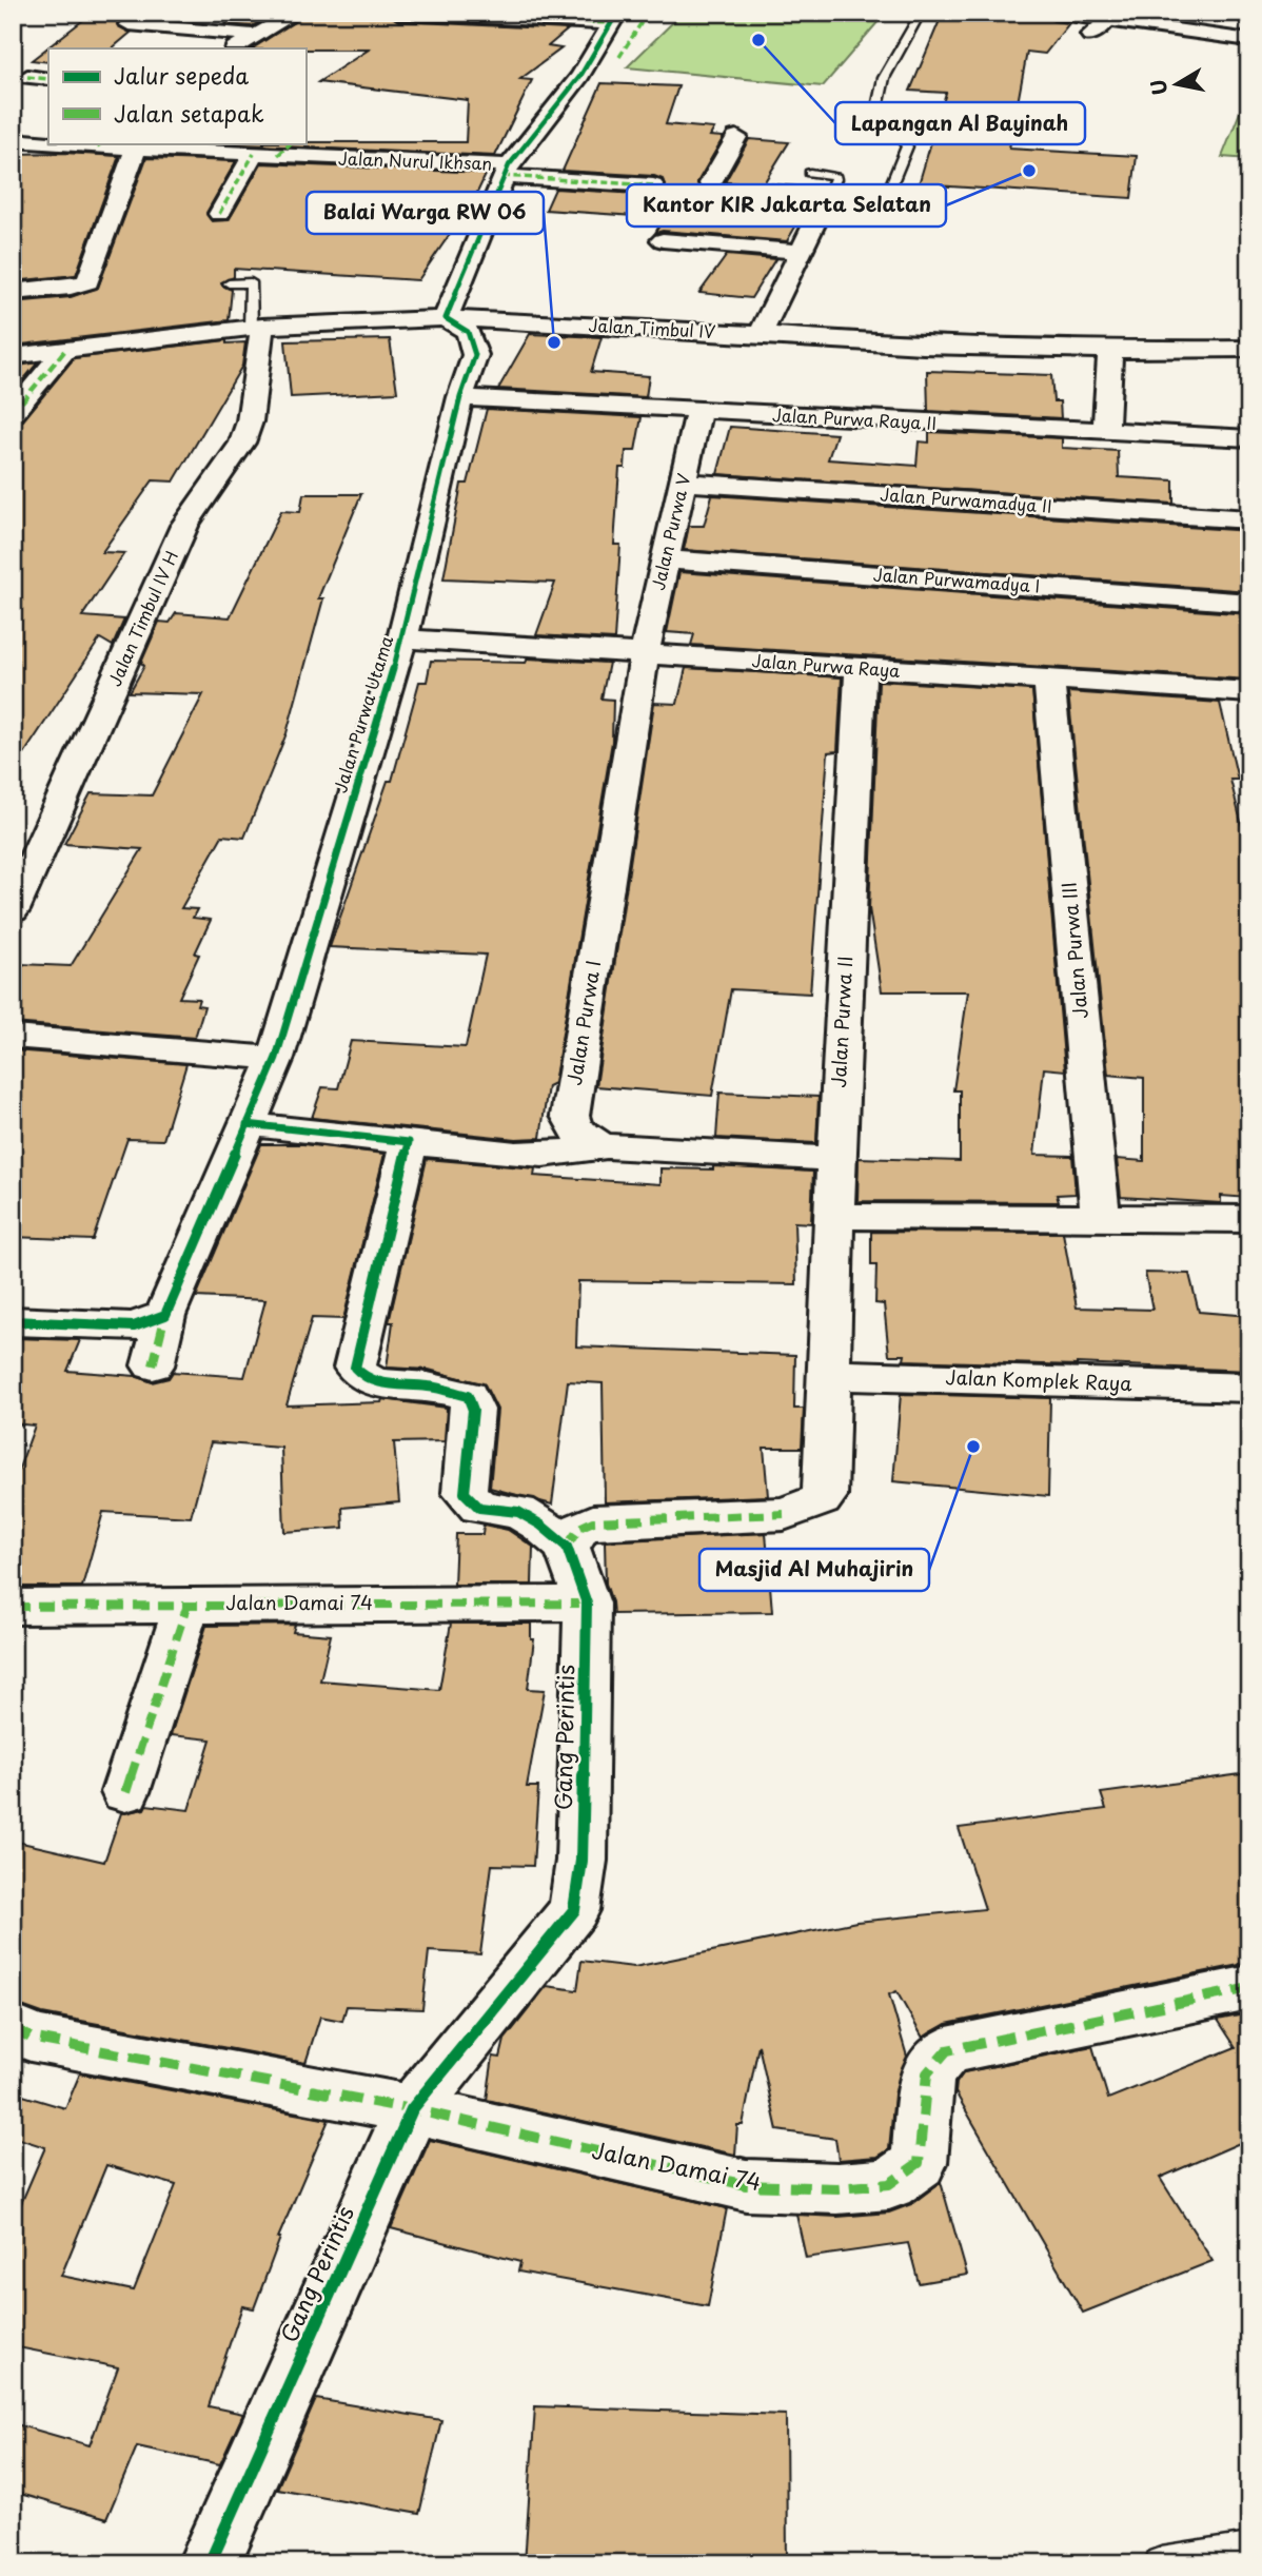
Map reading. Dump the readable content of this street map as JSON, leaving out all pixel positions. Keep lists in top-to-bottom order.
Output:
{
  "streets": {
    "street": [
      "Jalan Nurul Ikhsan",
      "Jalan Timbul IV",
      "Jalan Purwa Raya II",
      "Jalan Purwamadya II",
      "Jalan Purwa V",
      "Jalan Purwamadya I",
      "Jalan Timbul IV H",
      "Jalan Purwa Raya",
      "Jalan Purwa Utama",
      "Jalan Purwa III",
      "Jalan Purwa II",
      "Jalan Purwa I",
      "Jalan Komplek Raya",
      "Jalan Damai 74",
      "Gang Perintis"
    ]
  },
  "crossings": [
    ["Jalan Timbul IV", "Jalan Timbul IV H"],
    ["Jalan Timbul IV", "Jalan Purwa Utama"],
    ["Jalan Purwa Raya II", "Jalan Purwa V"],
    ["Jalan Purwa Raya II", "Jalan Purwa Utama"],
    ["Jalan Purwamadya II", "Jalan Purwa V"],
    ["Jalan Purwa V", "Jalan Purwamadya I"],
    ["Jalan Purwa V", "Jalan Purwa Raya"],
    ["Jalan Purwa V", "Jalan Purwa I"],
    ["Jalan Purwa Raya", "Jalan Purwa Utama"],
    ["Jalan Purwa Raya", "Jalan Purwa III"],
    ["Jalan Purwa Raya", "Jalan Purwa II"],
    ["Jalan Purwa Raya", "Jalan Purwa I"],
    ["Jalan Purwa II", "Jalan Purwa I"],
    ["Jalan Purwa II", "Jalan Komplek Raya"],
    ["Jalan Purwa II", "Gang Perintis"],
    ["Jalan Damai 74", "Gang Perintis"]
  ],
  "places": [
    "Lapangan Al Bayinah",
    "Kantor KIR Jakarta Selatan",
    "Balai Warga RW 06",
    "Masjid Al Muhajirin"
  ],
  "legend": ["Jalur sepeda", "Jalan setapak"],
  "north": "left"
}
